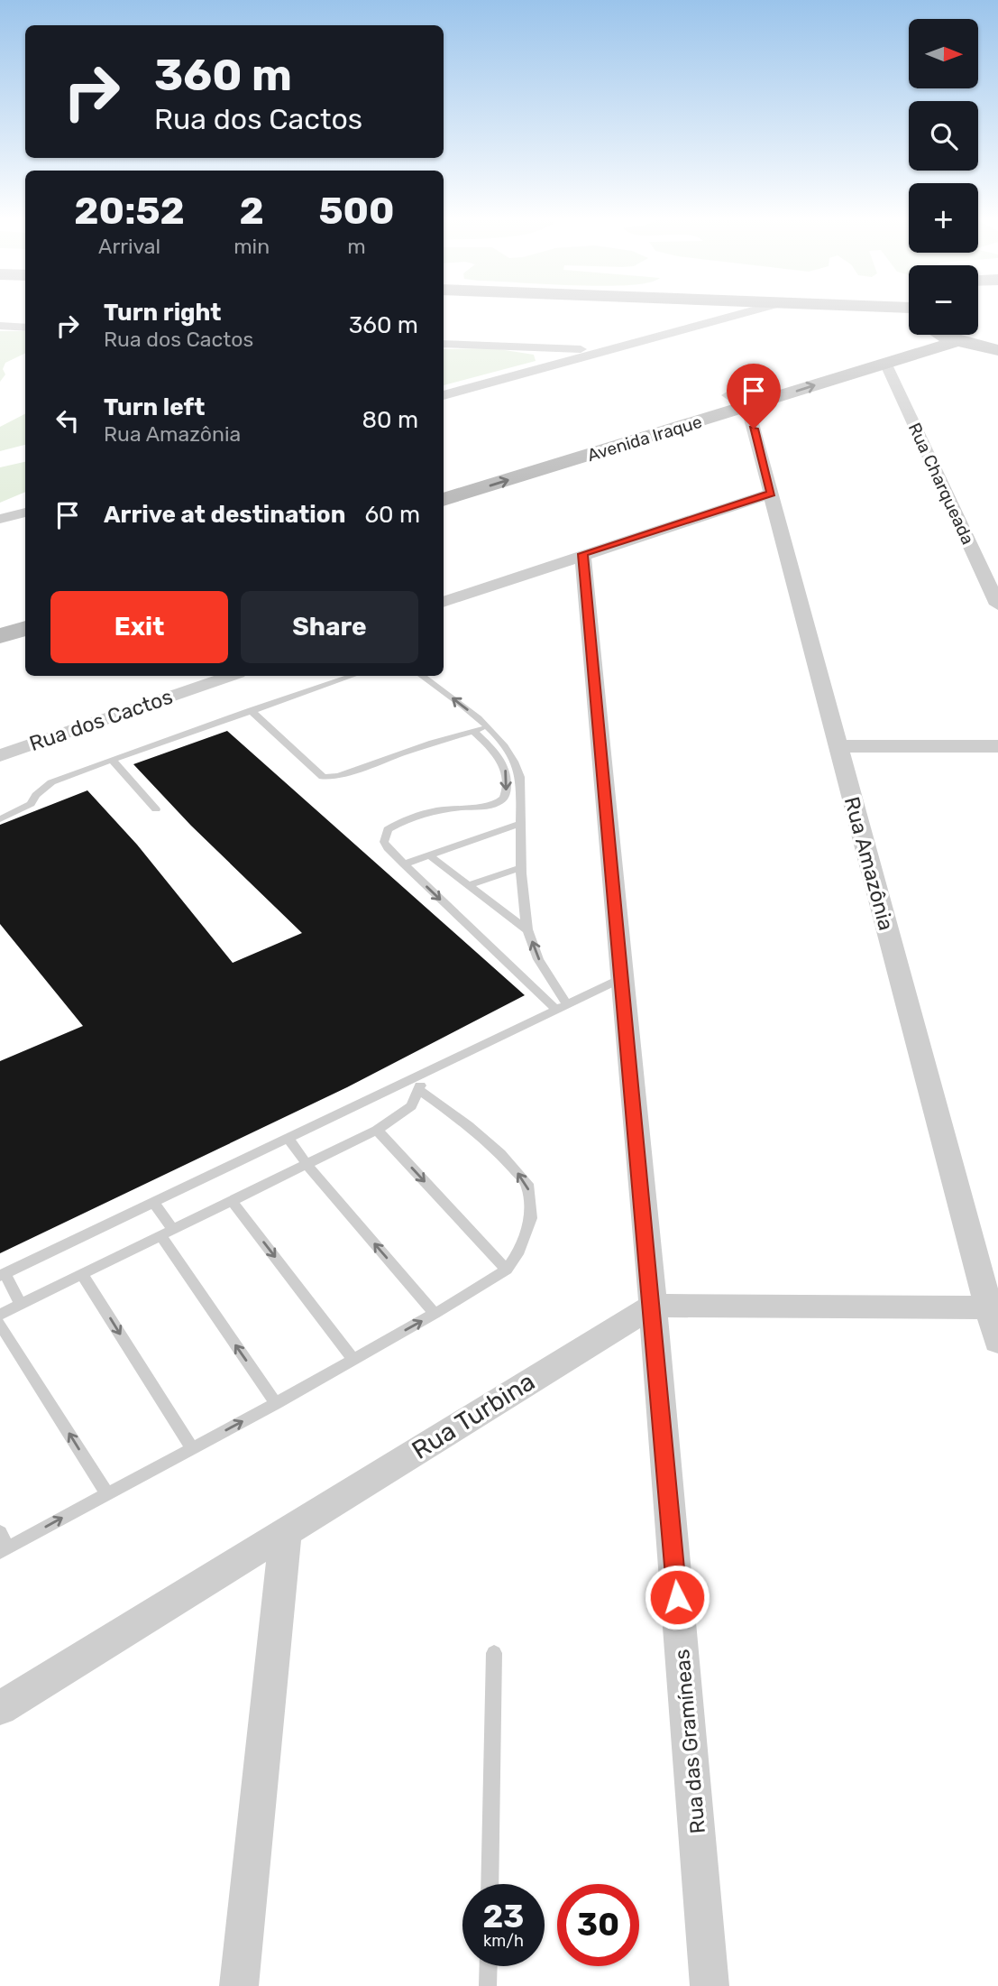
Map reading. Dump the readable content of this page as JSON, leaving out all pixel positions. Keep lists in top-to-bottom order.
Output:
{
  "streets": {
    "street": [
      "Avenida Iraque",
      "Rua Charqueada",
      "Rua dos Cactos",
      "Rua Amazônia",
      "Rua Turbina",
      "Rua das Gramíneas"
    ]
  },
  "crossings": [
    ["Avenida Iraque", "Rua Charqueada"],
    ["Avenida Iraque", "Rua Amazônia"],
    ["Rua Turbina", "Rua das Gramíneas"]
  ],
  "north": "right",
  "page": {
    "map_buttons": ["+", "−"],
    "turn": ["360 m", "Rua dos Cactos"],
    "eta": [
      "20:52",
      "Arrival",
      "2",
      "min",
      "500",
      "m"
    ],
    "list": [
      {
        "name": "Turn right",
        "note": "Rua dos Cactos",
        "value": "360 m"
      },
      {
        "name": "Turn left",
        "note": "Rua Amazônia",
        "value": "80 m"
      },
      {
        "name": "Arrive at destination",
        "value": "60 m"
      }
    ],
    "buttons": ["Exit", "Share"],
    "speed": "23 km/h",
    "limit": "30"
  }
}
